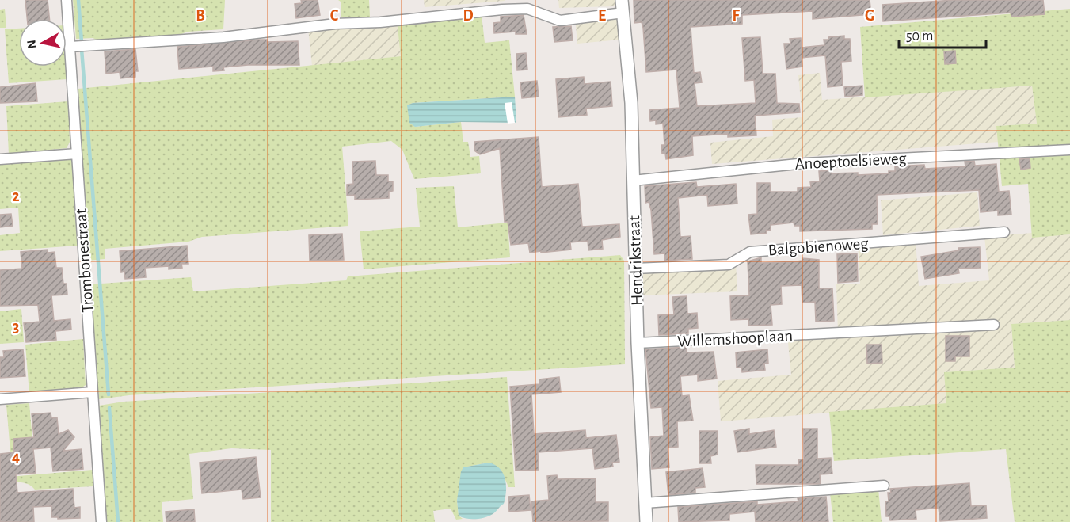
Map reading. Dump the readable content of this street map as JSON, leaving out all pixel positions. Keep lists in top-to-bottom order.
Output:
{
  "streets": {
    "street": [
      "Anoeptoelsieweg",
      "Balgobienoweg",
      "Trombonestraat",
      "Hendrikstraat",
      "Willemshooplaan"
    ]
  },
  "crossings": [
    ["Anoeptoelsieweg", "Hendrikstraat"],
    ["Balgobienoweg", "Hendrikstraat"],
    ["Hendrikstraat", "Willemshooplaan"]
  ],
  "scale_bar": "50 m",
  "north": "left",
  "grid": {
    "columns": [
      "B",
      "C",
      "D",
      "E",
      "F",
      "G"
    ],
    "rows": ["2", "3", "4"]
  }
}
